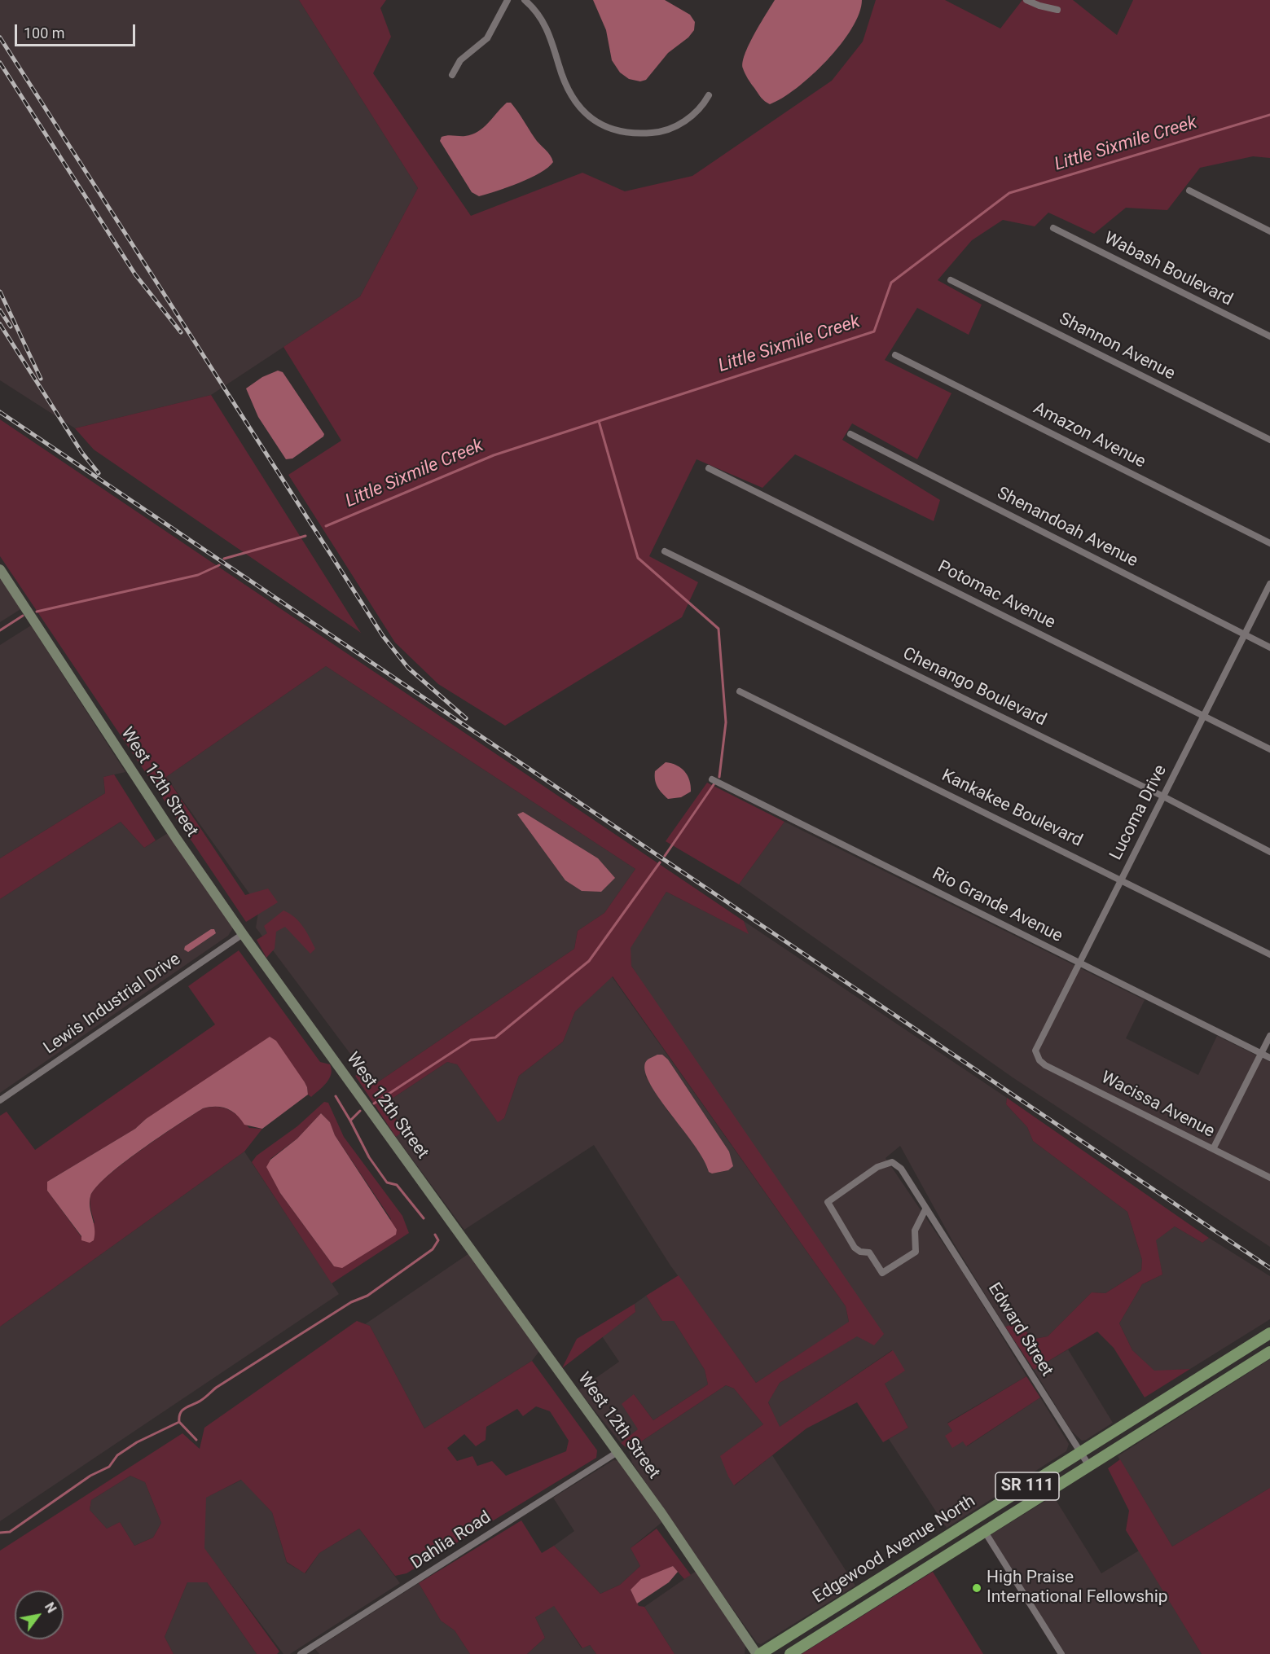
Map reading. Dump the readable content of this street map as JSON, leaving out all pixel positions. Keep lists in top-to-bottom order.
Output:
{
  "streets": {
    "main road": ["SR 111", "Edgewood Avenue North"],
    "street": [
      "Wabash Boulevard",
      "Shannon Avenue",
      "Amazon Avenue",
      "Shenandoah Avenue",
      "Potomac Avenue",
      "Chenango Boulevard",
      "West 12th Street",
      "Kankakee Boulevard",
      "Lucoma Drive",
      "Rio Grande Avenue",
      "Lewis Industrial Drive",
      "Wacissa Avenue",
      "Edward Street",
      "Dahlia Road"
    ]
  },
  "crossings": [
    ["Shenandoah Avenue", "Lucoma Drive"],
    ["Potomac Avenue", "Lucoma Drive"],
    ["Chenango Boulevard", "Lucoma Drive"],
    ["West 12th Street", "Lewis Industrial Drive"],
    ["West 12th Street", "Dahlia Road"],
    ["West 12th Street", "Edgewood Avenue North"],
    ["Kankakee Boulevard", "Lucoma Drive"],
    ["Lucoma Drive", "Rio Grande Avenue"],
    ["Lucoma Drive", "Wacissa Avenue"],
    ["Edward Street", "Edgewood Avenue North"]
  ],
  "water": ["Little Sixmile Creek"],
  "places": ["High Praise International Fellowship"],
  "scale_bar": "100 m",
  "north": "top right"
}
